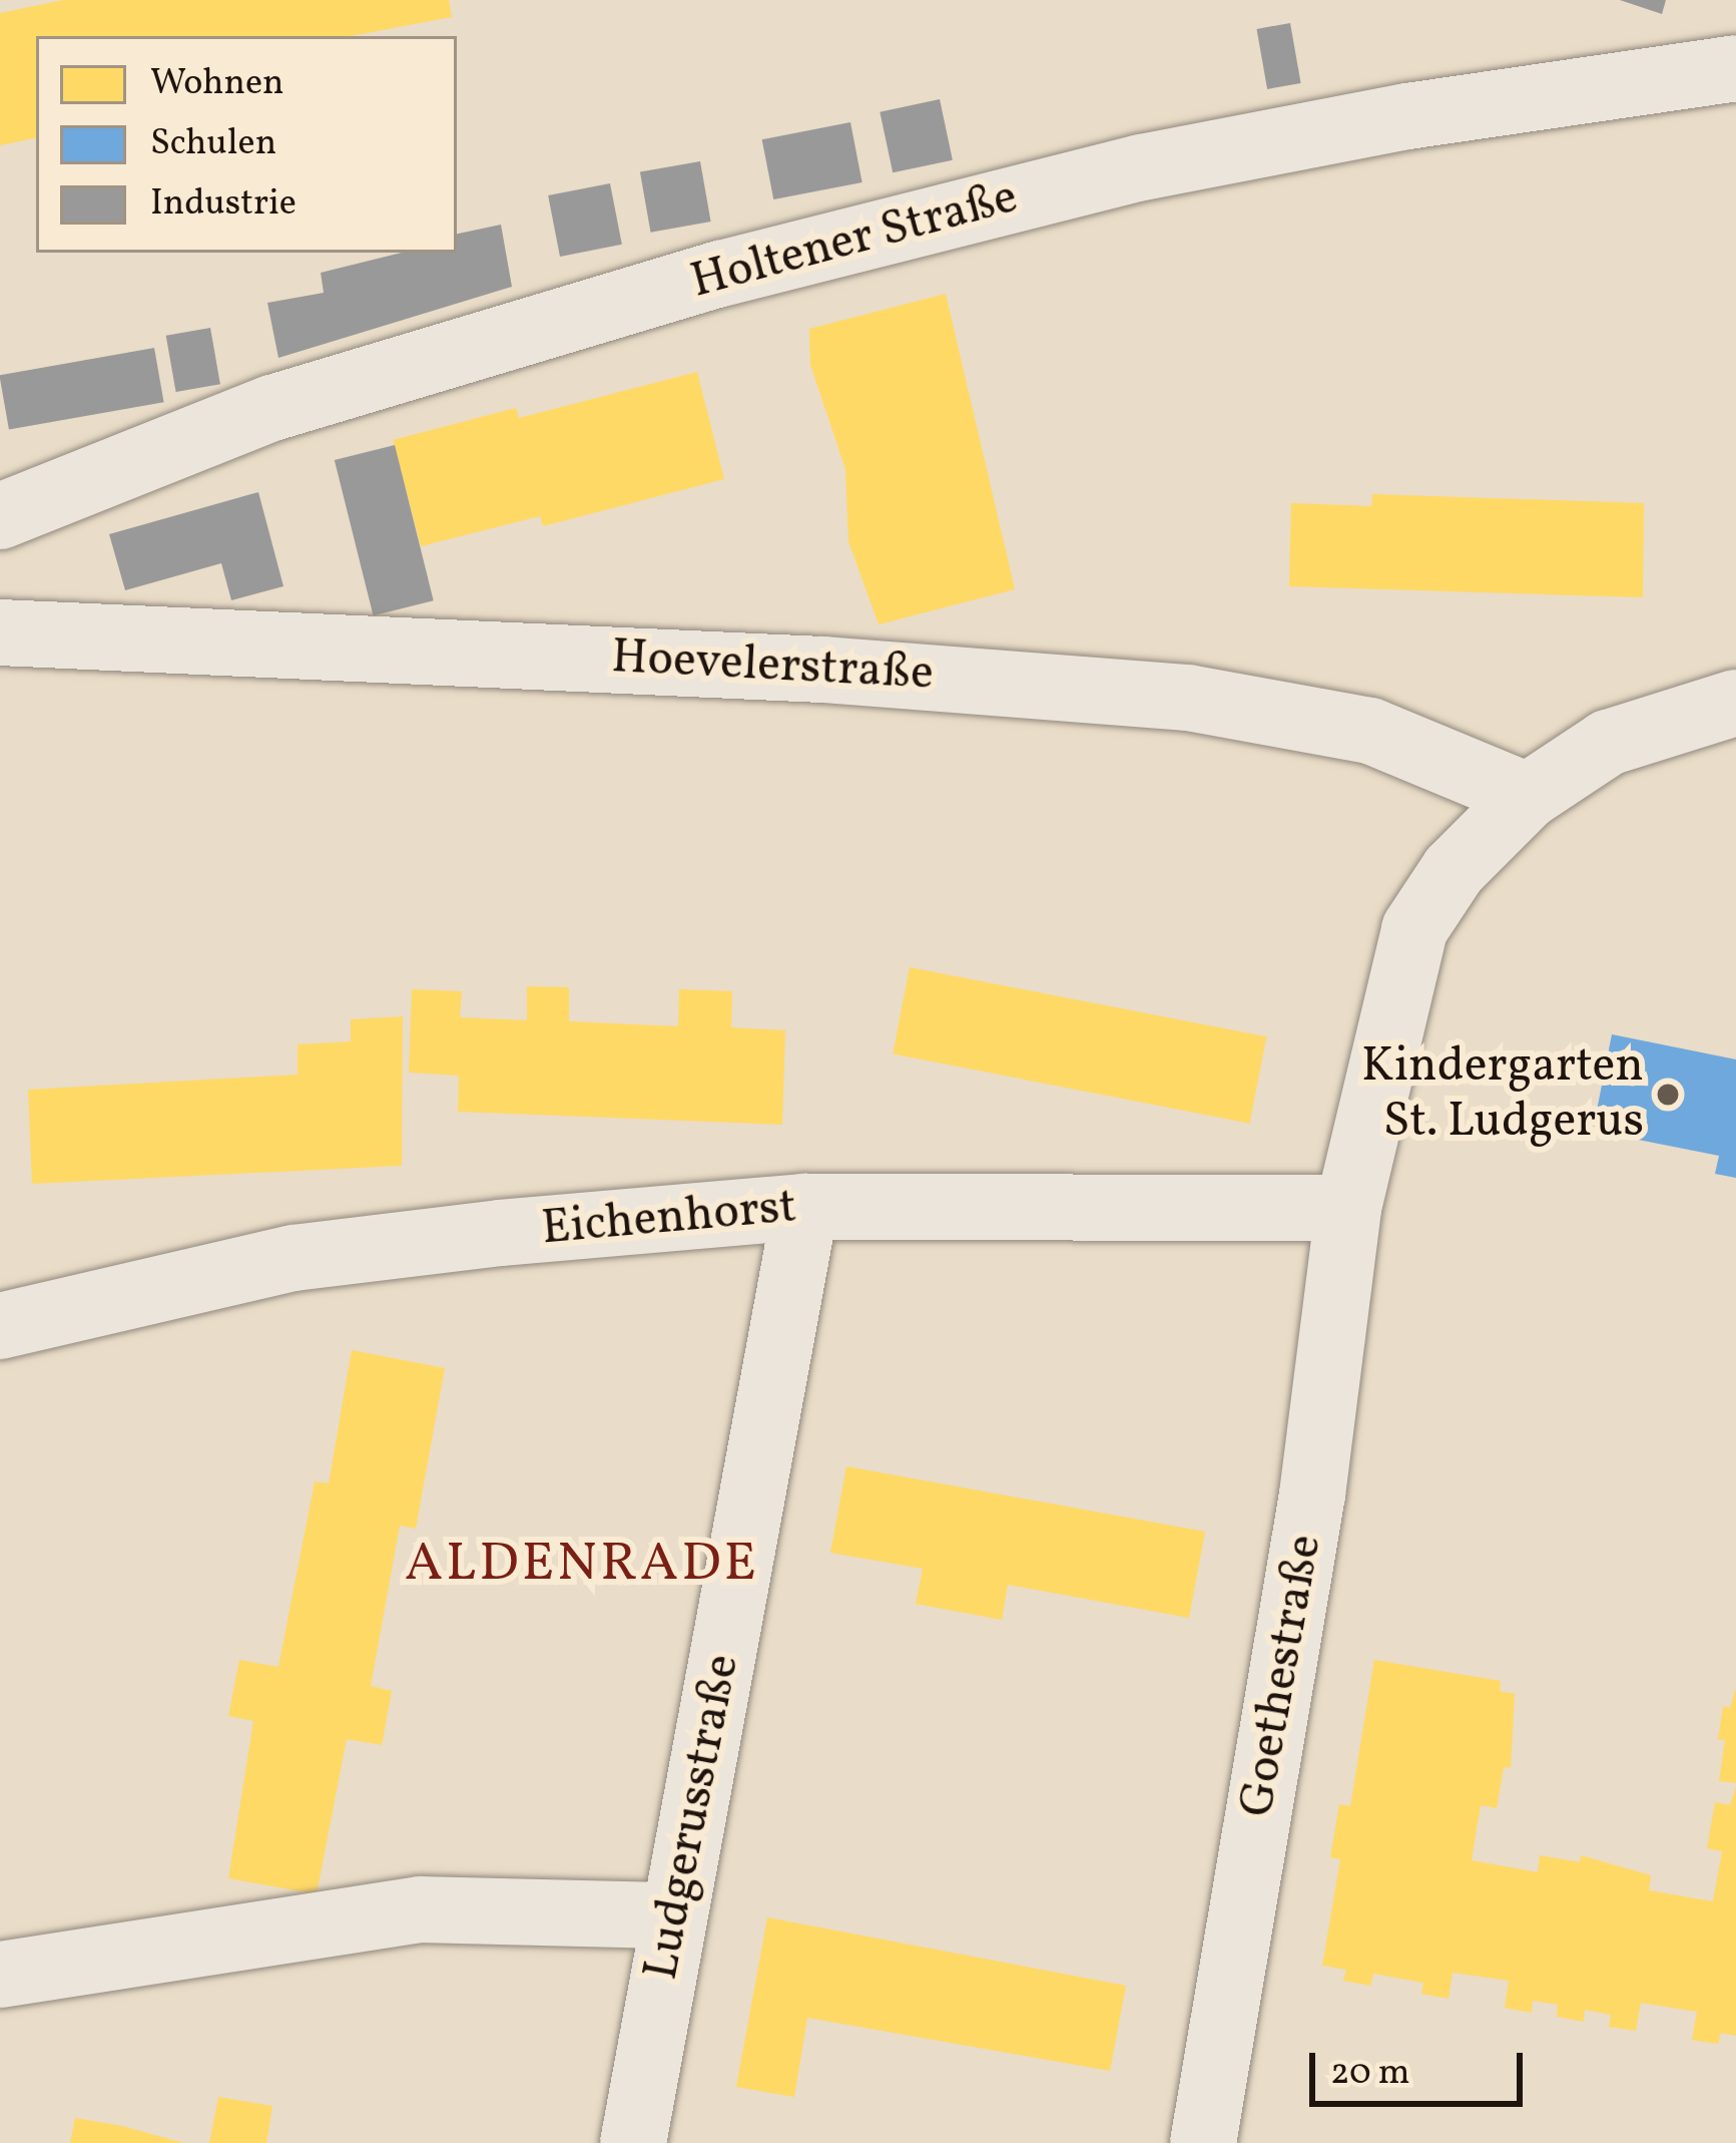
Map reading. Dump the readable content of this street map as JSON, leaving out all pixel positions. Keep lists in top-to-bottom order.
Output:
{
  "streets": {
    "street": [
      "Holtener Straße",
      "Hoevelerstraße",
      "Eichenhorst",
      "Goethestraße",
      "Ludgerusstraße"
    ]
  },
  "crossings": [
    ["Eichenhorst", "Goethestraße"],
    ["Eichenhorst", "Ludgerusstraße"]
  ],
  "districts": ["ALDENRADE"],
  "places": ["Kindergarten St. Ludgerus"],
  "legend": ["Wohnen", "Schulen", "Industrie"],
  "scale_bar": "20 m"
}
